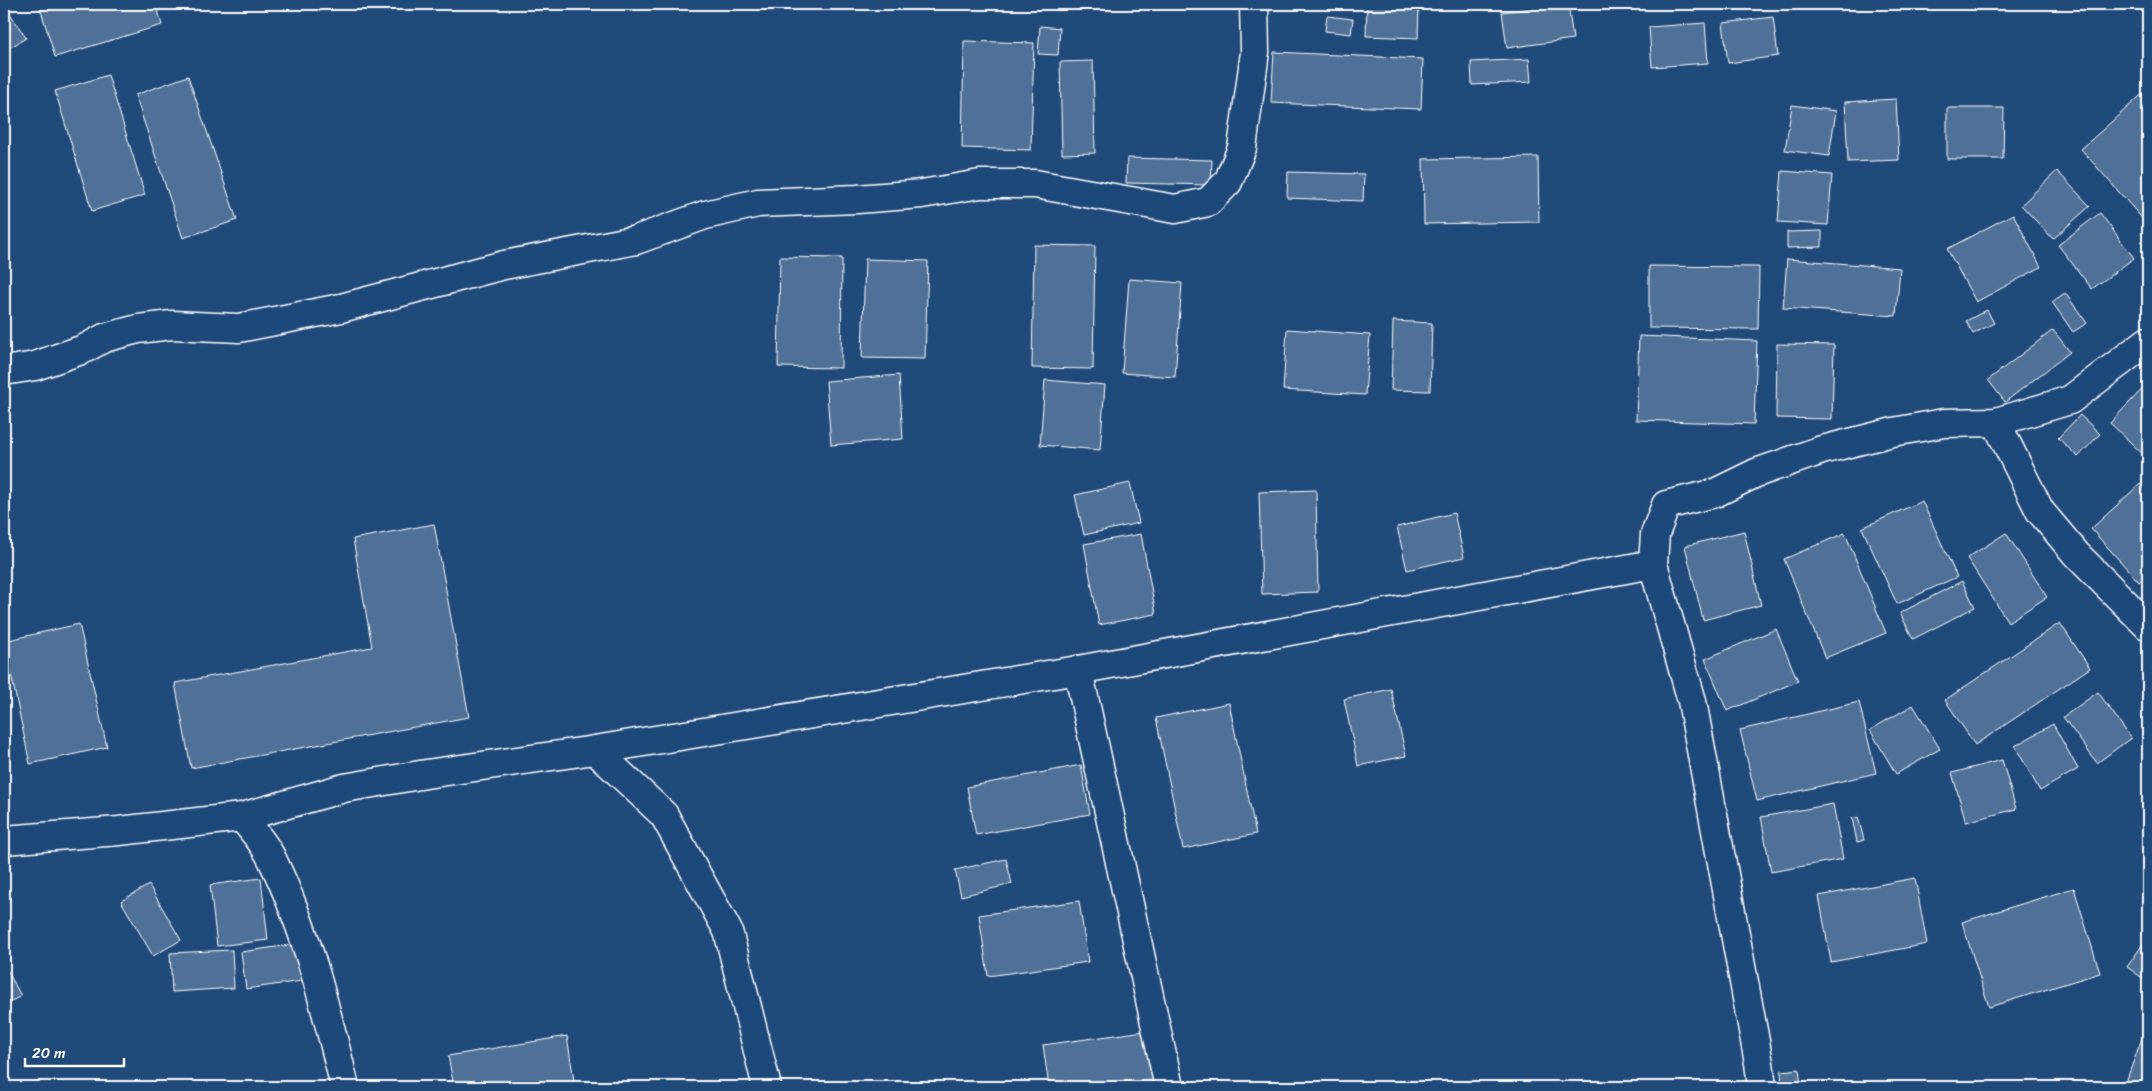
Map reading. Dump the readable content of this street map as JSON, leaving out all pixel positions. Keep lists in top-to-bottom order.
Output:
{
  "scale_bar": "20 m"
}
